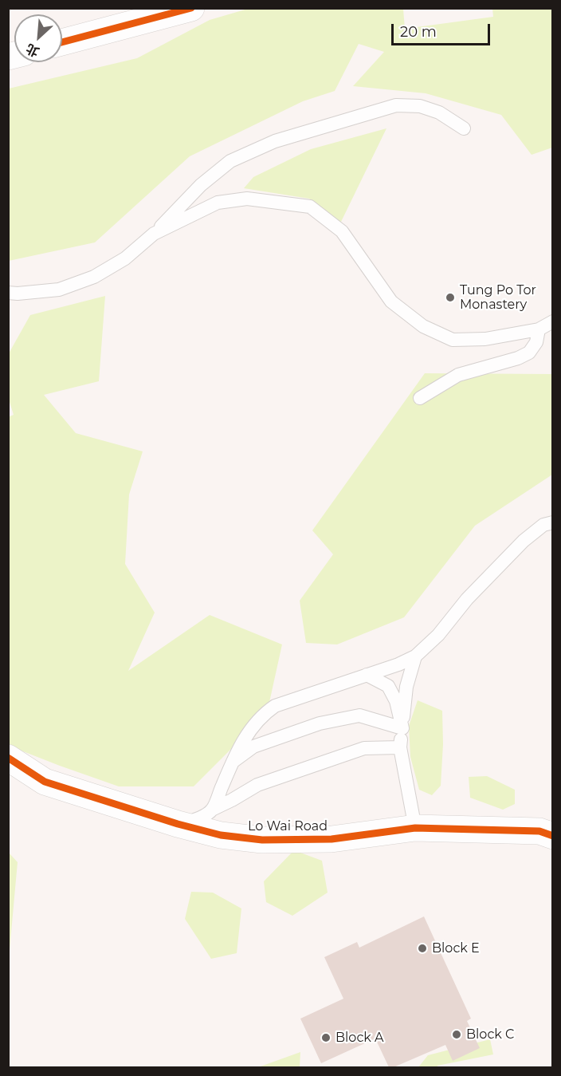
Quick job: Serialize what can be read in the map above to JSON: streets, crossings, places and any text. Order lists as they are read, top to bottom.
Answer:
{
  "streets": {
    "street": ["Lo Wai Road"]
  },
  "places": [
    "Tung Po Tor Monastery",
    "Block E",
    "Block C",
    "Block A"
  ],
  "scale_bar": "20 m",
  "north": "bottom left"
}
